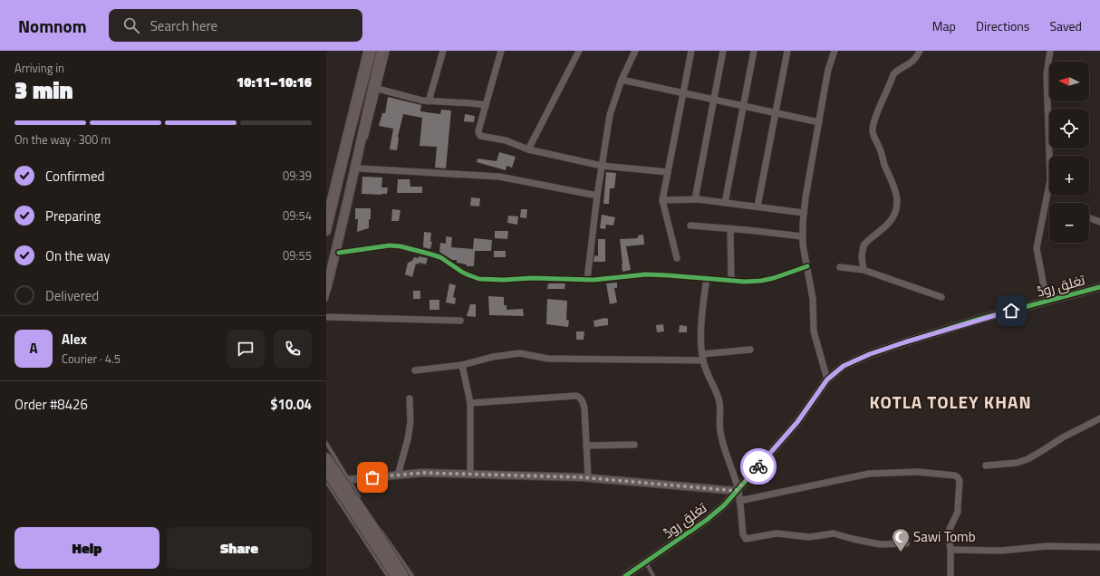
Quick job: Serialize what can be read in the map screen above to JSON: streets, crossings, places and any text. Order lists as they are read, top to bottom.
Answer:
{
  "streets": {
    "street": ["تغلق روڈ"]
  },
  "districts": ["KOTLA TOLEY KHAN"],
  "places": {
    "mosque": ["Sawi Tomb"]
  },
  "north": "left",
  "page": {
    "header": "Nomnom",
    "search": "Search here",
    "nav": ["Map", "Directions", "Saved"],
    "heading": ["3 min", "Arriving in", "10:11–10:16"],
    "panel": [
      "Alex",
      "Courier · 4.5",
      "Order #8426",
      "$10.04"
    ],
    "map_buttons": ["+", "−"],
    "bar": "On the way · 300 m",
    "list": [
      ["Confirmed", "09:39"],
      ["Preparing", "09:54"],
      ["On the way", "09:55"],
      "Delivered"
    ],
    "round": "A",
    "buttons": ["Help", "Share"]
  }
}
